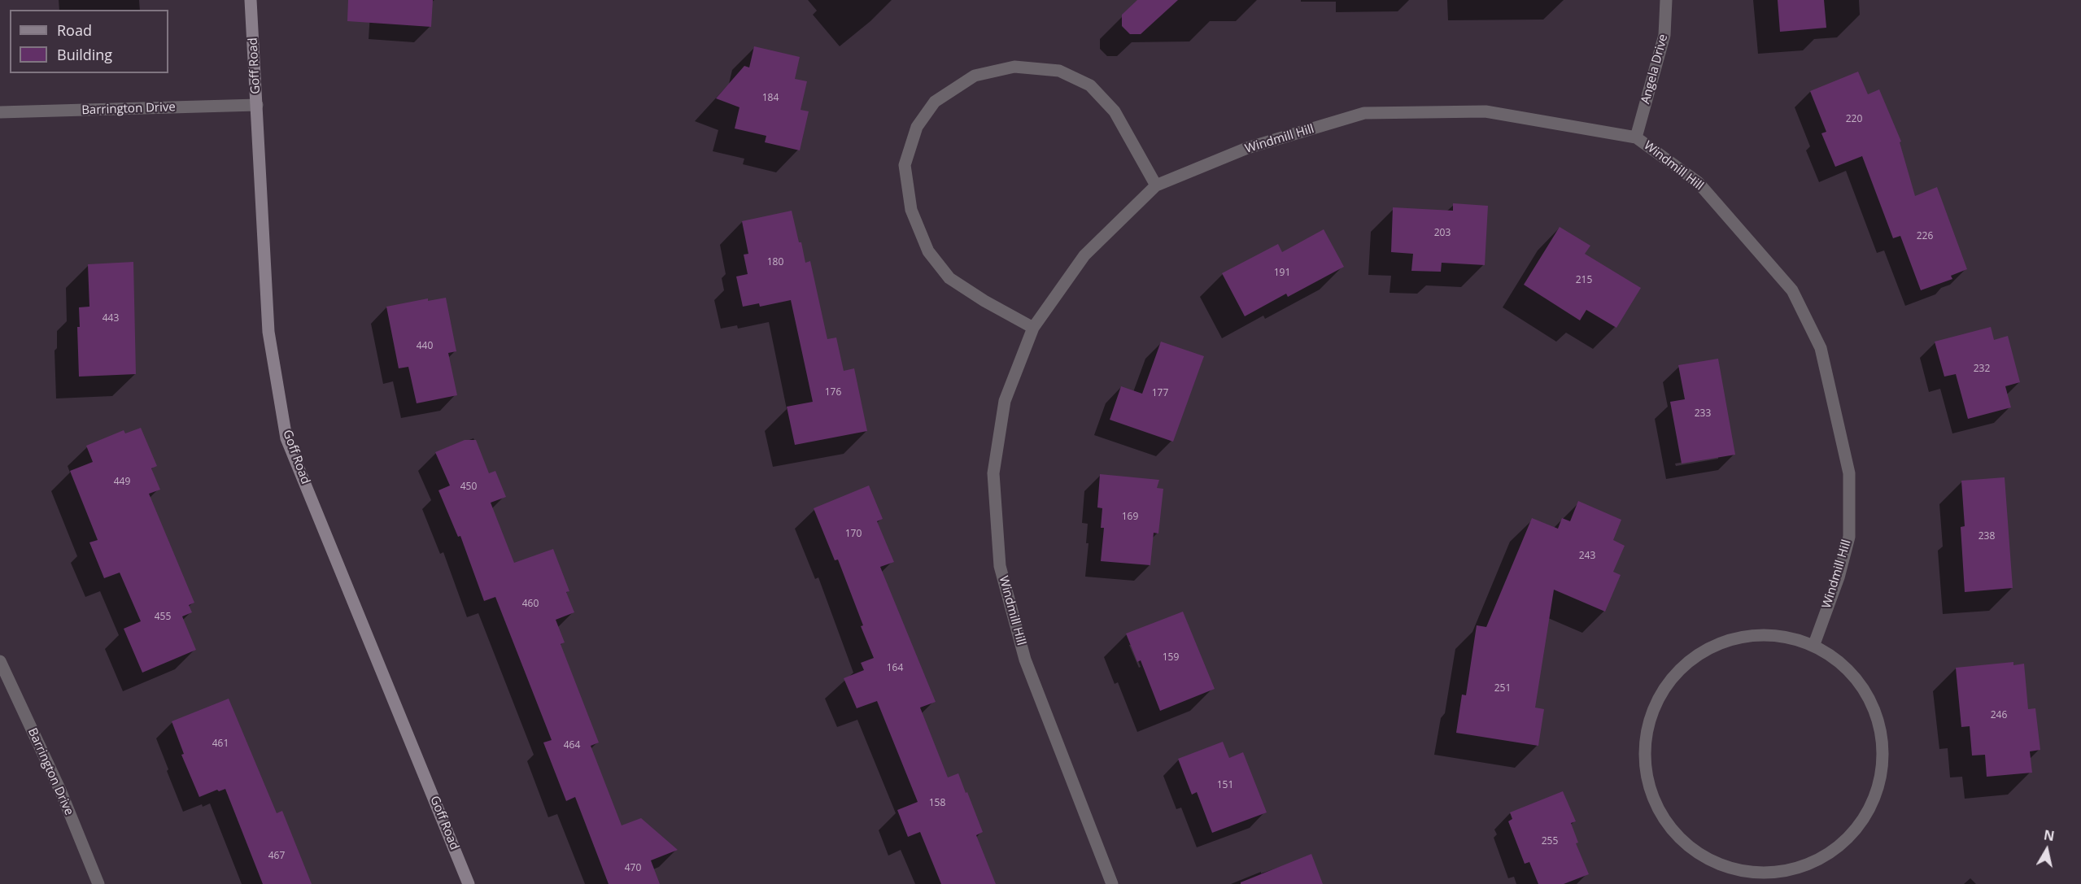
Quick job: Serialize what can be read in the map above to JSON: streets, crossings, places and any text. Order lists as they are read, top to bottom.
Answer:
{
  "streets": {
    "street": [
      "Goff Road",
      "Angela Drive",
      "Barrington Drive",
      "Windmill Hill"
    ]
  },
  "crossings": [
    ["Goff Road", "Barrington Drive"],
    ["Angela Drive", "Windmill Hill"]
  ],
  "house_numbers": [
    "184",
    "220",
    "203",
    "226",
    "180",
    "191",
    "215",
    "443",
    "440",
    "232",
    "176",
    "177",
    "233",
    "449",
    "450",
    "169",
    "170",
    "238",
    "243",
    "460",
    "455",
    "159",
    "164",
    "251",
    "246",
    "461",
    "464",
    "151",
    "158",
    "255",
    "467",
    "470"
  ],
  "legend": ["Road", "Building"],
  "north": "top"
}
